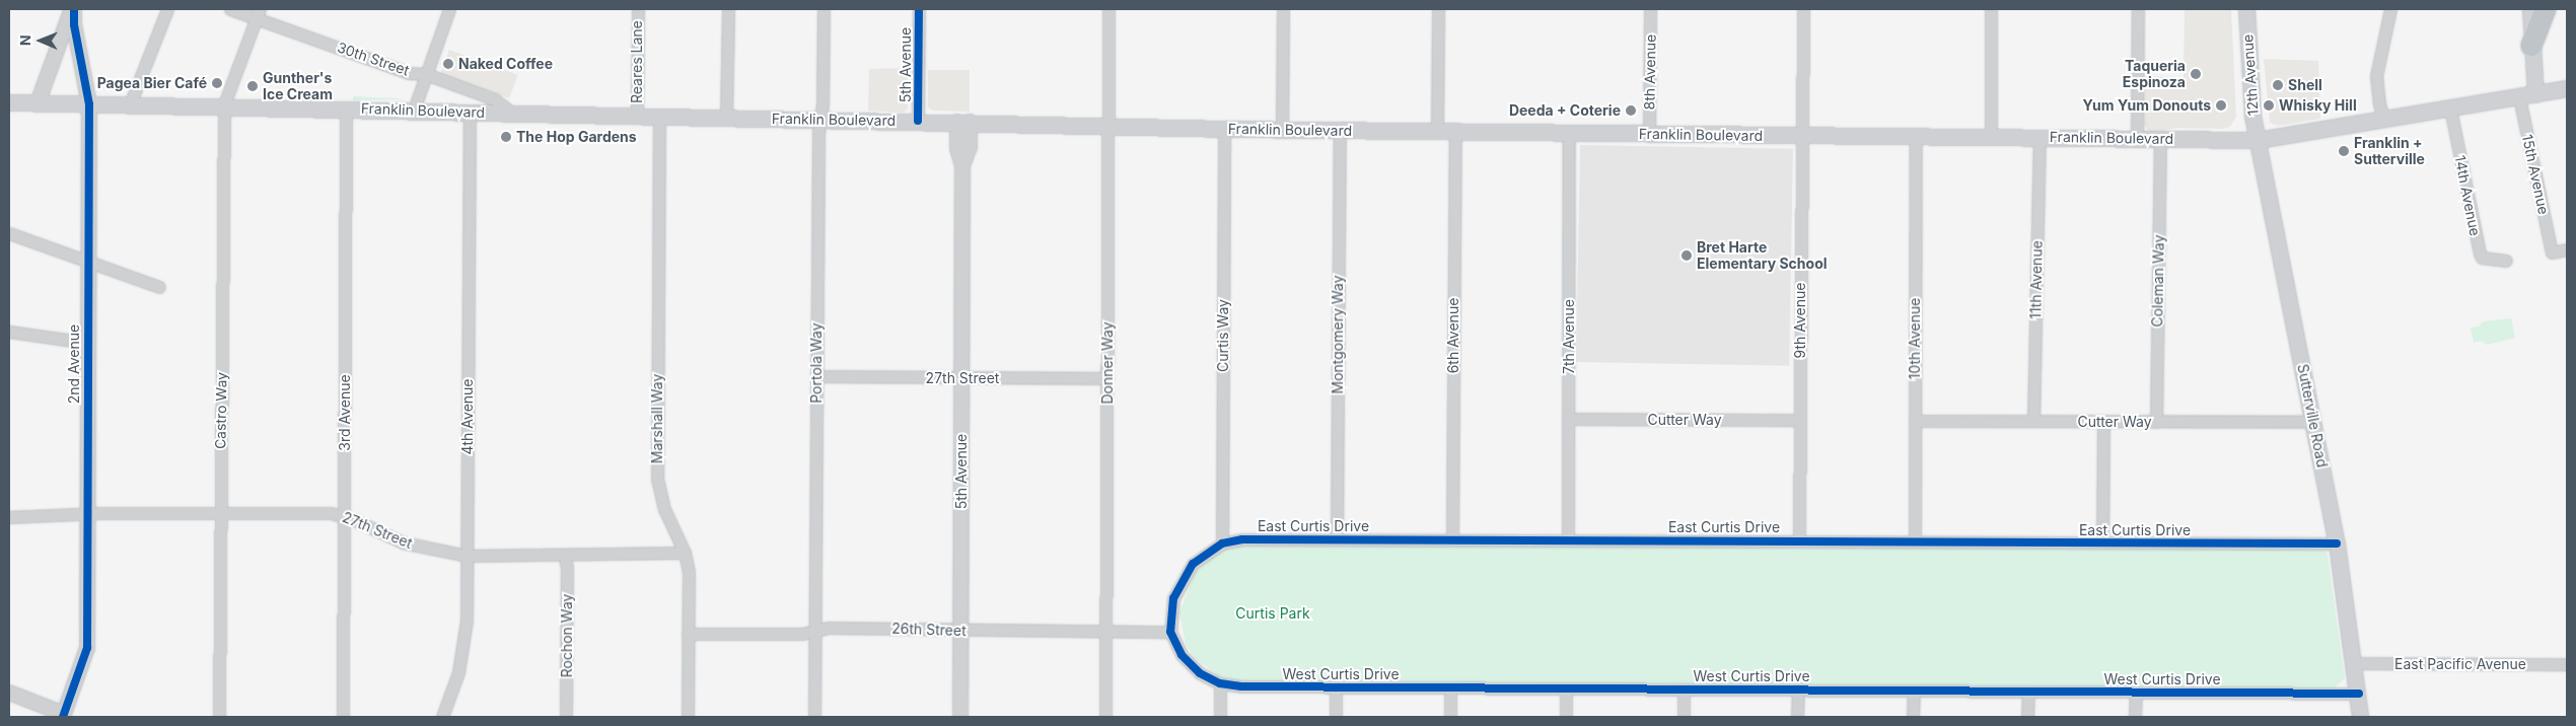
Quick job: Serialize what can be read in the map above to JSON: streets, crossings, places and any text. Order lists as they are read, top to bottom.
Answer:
{
  "streets": {
    "main road": ["12th Avenue", "Franklin Boulevard", "Sutterville Road"],
    "street": [
      "30th Street",
      "Reares Lane",
      "5th Avenue",
      "8th Avenue",
      "15th Avenue",
      "14th Avenue",
      "11th Avenue",
      "Coleman Way",
      "9th Avenue",
      "Montgomery Way",
      "Curtis Way",
      "6th Avenue",
      "7th Avenue",
      "10th Avenue",
      "Portola Way",
      "Donner Way",
      "2nd Avenue",
      "27th Street",
      "Castro Way",
      "3rd Avenue",
      "4th Avenue",
      "Marshall Way",
      "Cutter Way",
      "East Curtis Drive",
      "26th Street",
      "Rochon Way",
      "East Pacific Avenue",
      "West Curtis Drive"
    ]
  },
  "crossings": [
    ["30th Street", "Franklin Boulevard"],
    ["Reares Lane", "Franklin Boulevard"],
    ["5th Avenue", "Franklin Boulevard"],
    ["5th Avenue", "27th Street"],
    ["5th Avenue", "26th Street"],
    ["8th Avenue", "Franklin Boulevard"],
    ["12th Avenue", "Franklin Boulevard"],
    ["12th Avenue", "Sutterville Road"],
    ["Franklin Boulevard", "15th Avenue"],
    ["Franklin Boulevard", "14th Avenue"],
    ["Franklin Boulevard", "11th Avenue"],
    ["Franklin Boulevard", "Coleman Way"],
    ["Franklin Boulevard", "9th Avenue"],
    ["Franklin Boulevard", "Montgomery Way"],
    ["Franklin Boulevard", "Curtis Way"],
    ["Franklin Boulevard", "6th Avenue"],
    ["Franklin Boulevard", "7th Avenue"],
    ["Franklin Boulevard", "10th Avenue"],
    ["Franklin Boulevard", "Portola Way"],
    ["Franklin Boulevard", "Donner Way"],
    ["Franklin Boulevard", "2nd Avenue"],
    ["Franklin Boulevard", "Castro Way"],
    ["Franklin Boulevard", "3rd Avenue"],
    ["Franklin Boulevard", "Sutterville Road"],
    ["Franklin Boulevard", "4th Avenue"],
    ["Franklin Boulevard", "Marshall Way"],
    ["11th Avenue", "Cutter Way"],
    ["Coleman Way", "Cutter Way"],
    ["9th Avenue", "Cutter Way"],
    ["9th Avenue", "East Curtis Drive"],
    ["Montgomery Way", "East Curtis Drive"],
    ["Curtis Way", "East Curtis Drive"],
    ["6th Avenue", "East Curtis Drive"],
    ["7th Avenue", "Cutter Way"],
    ["7th Avenue", "East Curtis Drive"],
    ["10th Avenue", "Cutter Way"],
    ["10th Avenue", "East Curtis Drive"],
    ["Portola Way", "27th Street"],
    ["Portola Way", "26th Street"],
    ["Donner Way", "27th Street"],
    ["Donner Way", "26th Street"],
    ["2nd Avenue", "27th Street"],
    ["27th Street", "Castro Way"],
    ["27th Street", "3rd Avenue"],
    ["27th Street", "4th Avenue"],
    ["27th Street", "Marshall Way"],
    ["27th Street", "Rochon Way"],
    ["Sutterville Road", "Cutter Way"],
    ["Sutterville Road", "East Curtis Drive"],
    ["Sutterville Road", "East Pacific Avenue"],
    ["Sutterville Road", "West Curtis Drive"],
    ["Marshall Way", "26th Street"],
    ["East Curtis Drive", "26th Street"],
    ["East Curtis Drive", "West Curtis Drive"],
    ["26th Street", "West Curtis Drive"]
  ],
  "parks": ["Curtis Park"],
  "places": [
    "Naked Coffee",
    "Taqueria Espinoza",
    "Pagea Bier Café",
    "Shell",
    "Gunther's Ice Cream",
    "Yum Yum Donouts",
    "Whisky Hill",
    "Deeda + Coterie",
    "The Hop Gardens",
    "Franklin + Sutterville",
    "Bret Harte Elementary School"
  ],
  "north": "left"
}
